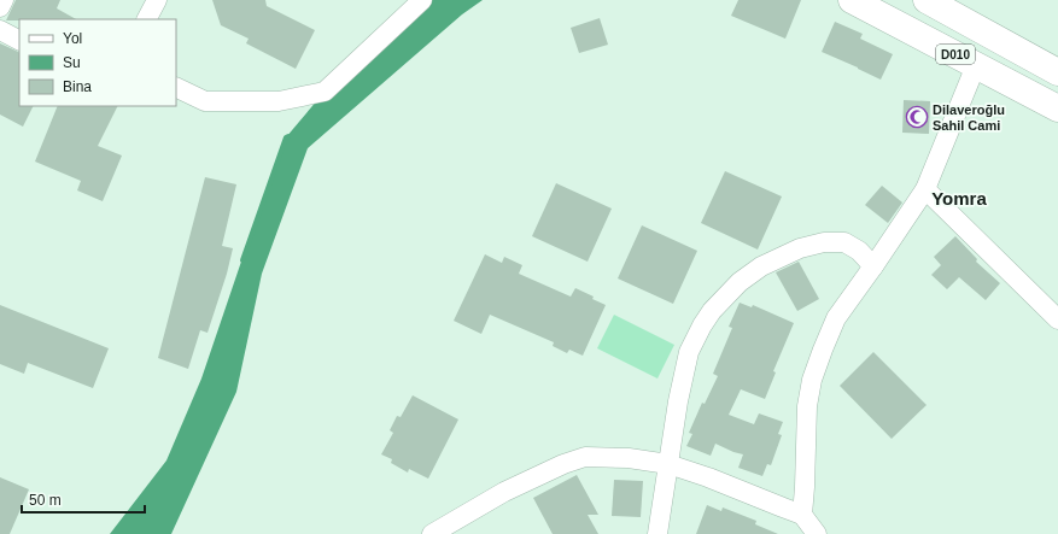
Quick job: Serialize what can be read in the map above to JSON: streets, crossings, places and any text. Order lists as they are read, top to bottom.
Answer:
{
  "streets": {
    "highway": ["D010"]
  },
  "districts": ["Yomra"],
  "places": {
    "mosque": ["Dilaveroğlu Sahil Cami"]
  },
  "legend": ["Yol", "Su", "Bina"],
  "scale_bar": "50 m"
}
